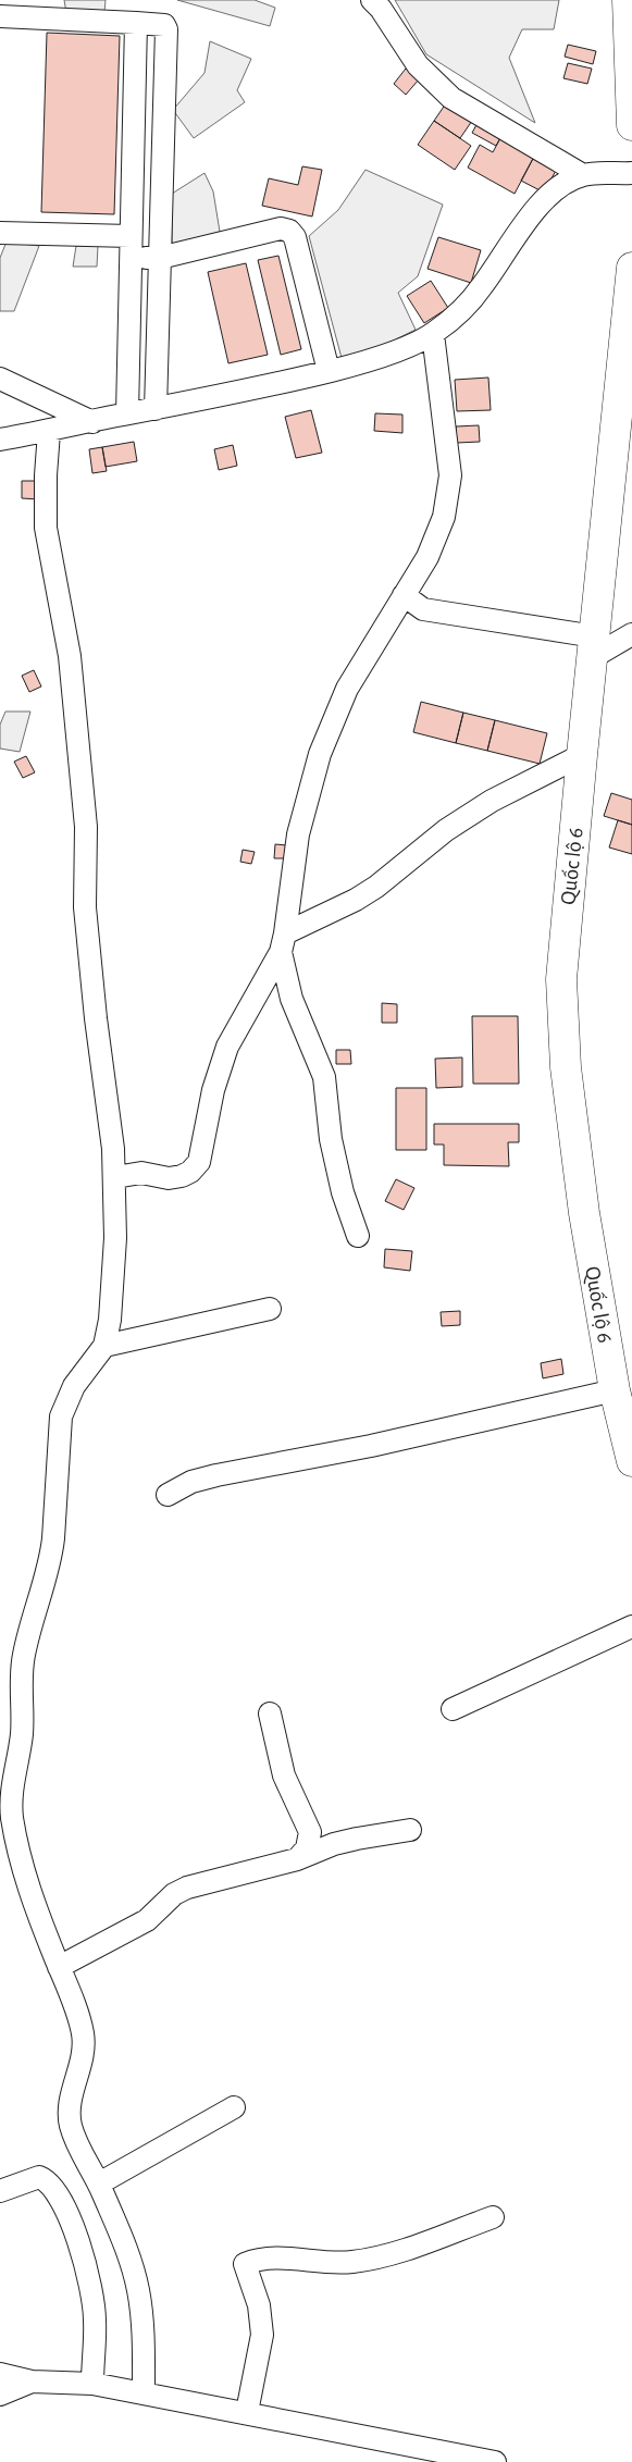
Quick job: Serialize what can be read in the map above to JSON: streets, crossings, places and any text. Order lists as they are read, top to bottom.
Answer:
{
  "streets": {
    "highway": ["Quốc lộ 6"]
  }
}
